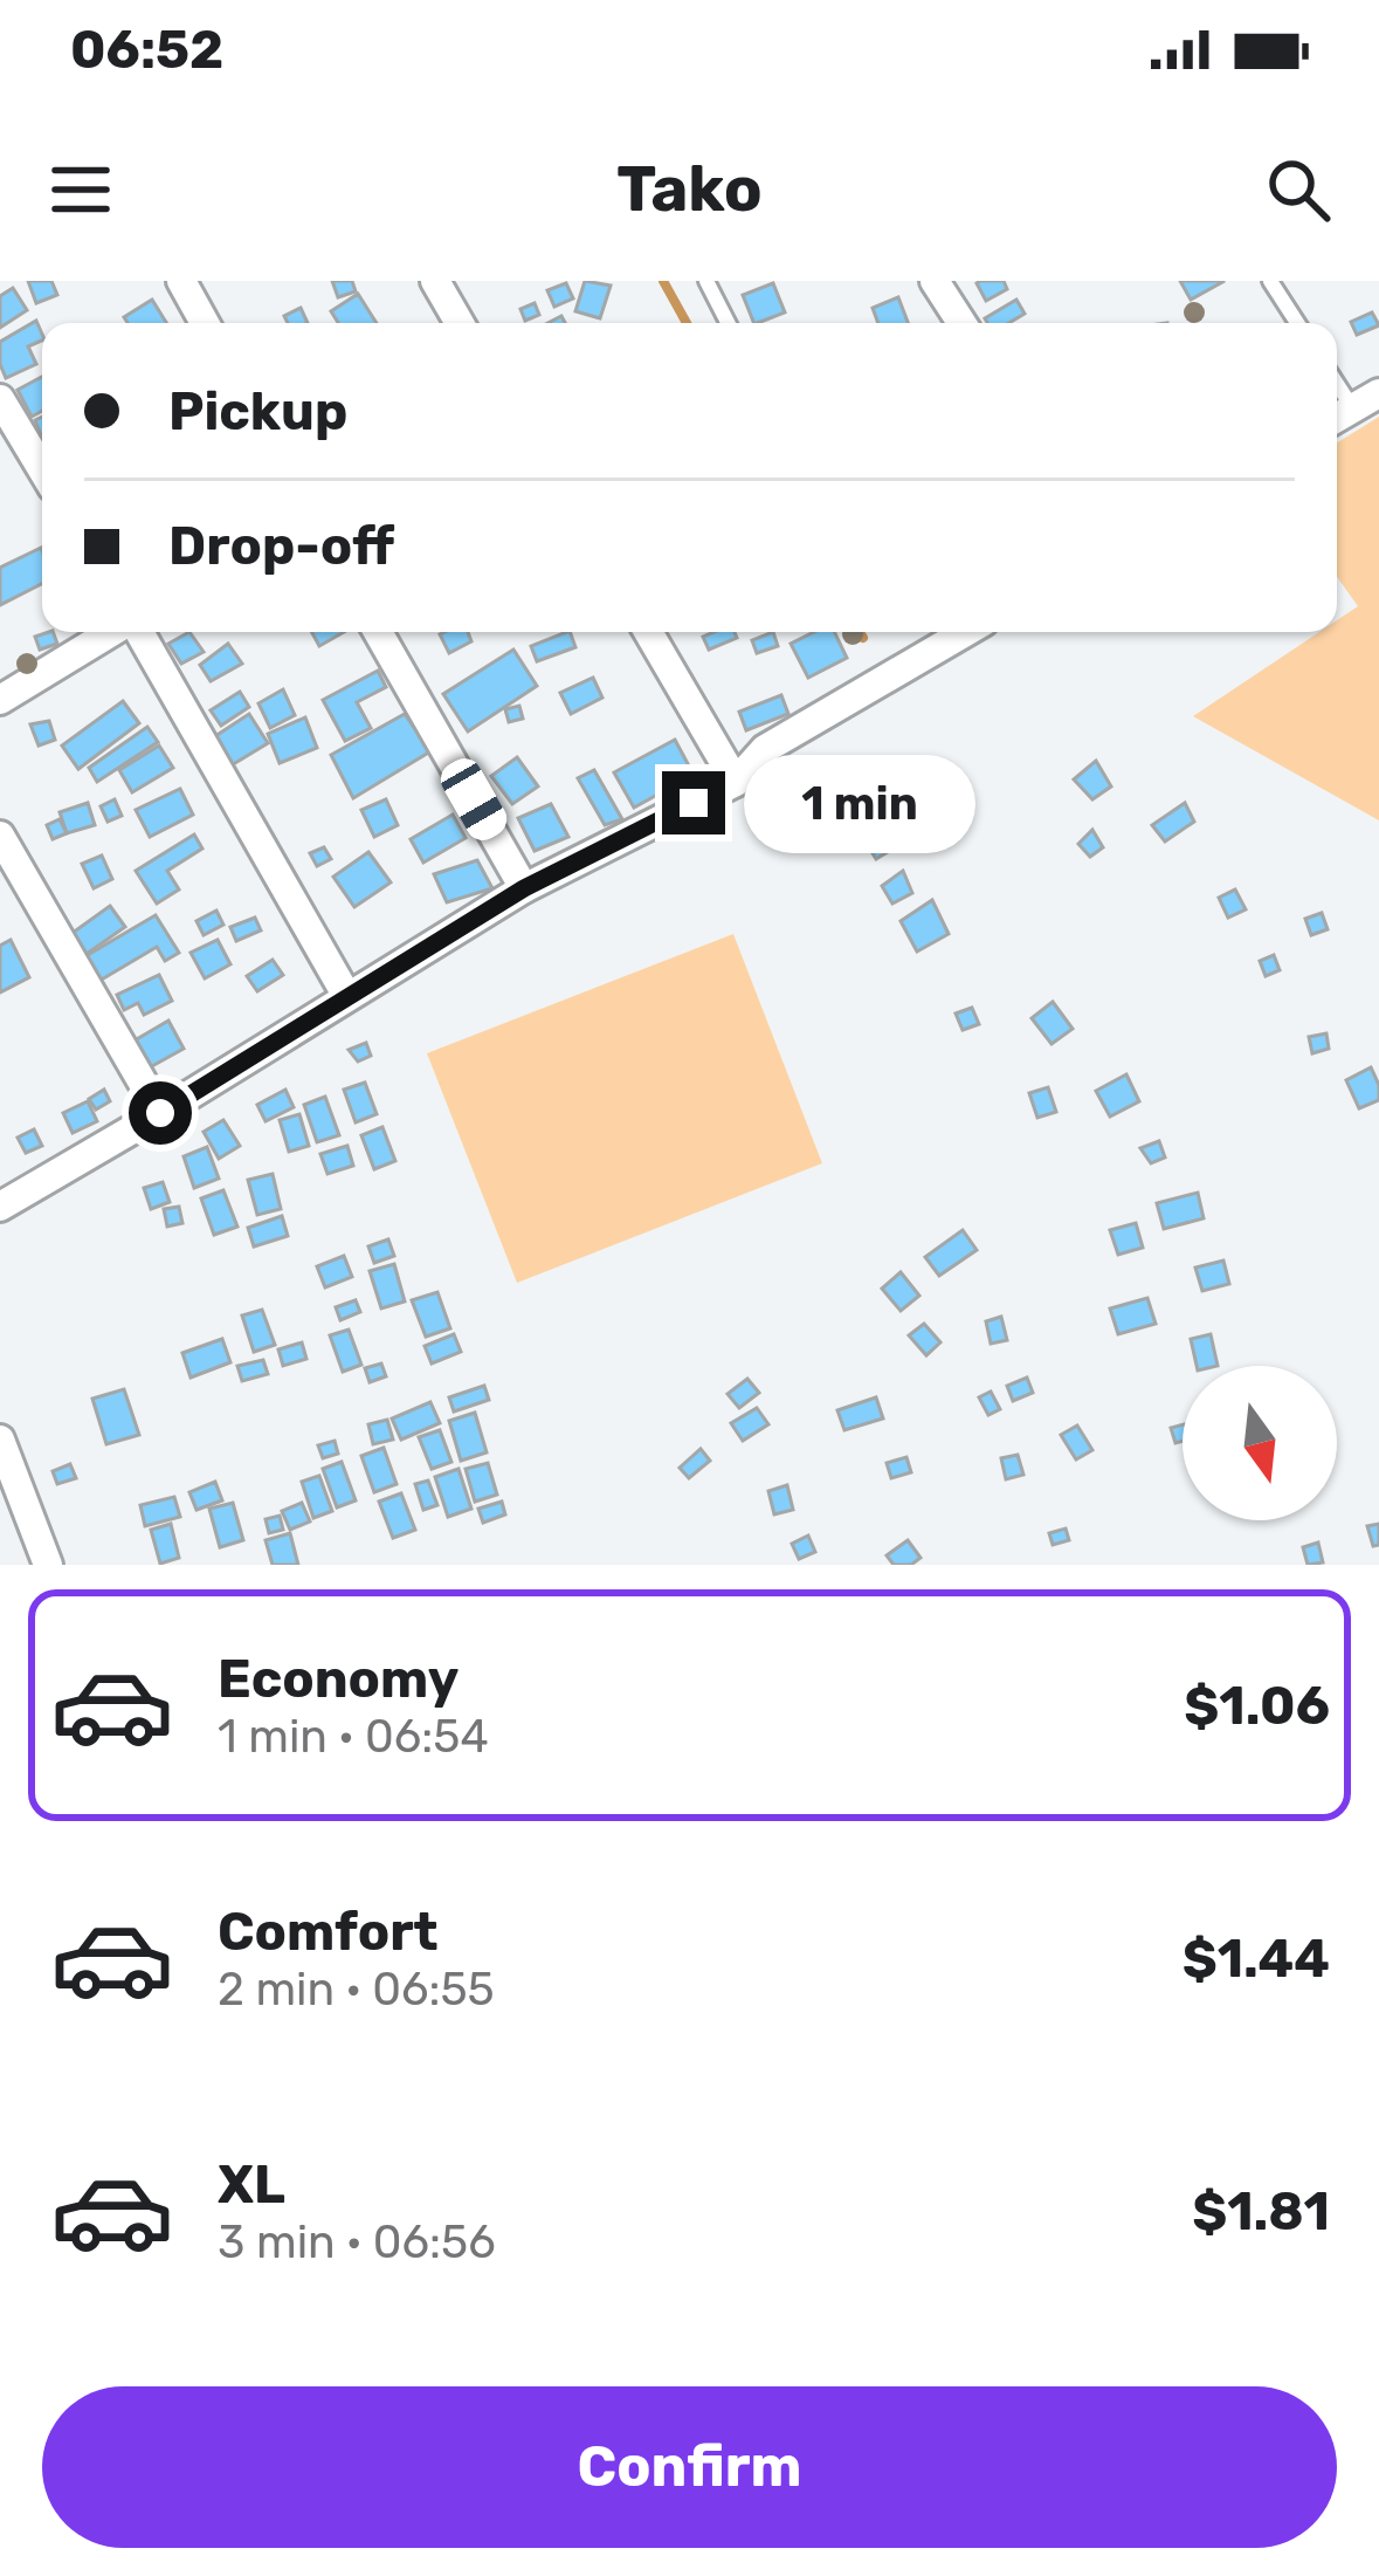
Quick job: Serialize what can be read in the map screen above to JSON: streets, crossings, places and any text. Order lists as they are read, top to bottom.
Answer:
{
  "north": "bottom",
  "page": {
    "status": "06:52",
    "header": "Tako",
    "banner": ["Pickup", "Drop-off"],
    "bubble": "1 min",
    "list": [
      {
        "name": "Economy",
        "note": "1 min · 06:54",
        "value": "$1.06"
      },
      {
        "name": "Comfort",
        "note": "2 min · 06:55",
        "value": "$1.44"
      },
      {
        "name": "XL",
        "note": "3 min · 06:56",
        "value": "$1.81"
      }
    ],
    "buttons": "Confirm"
  }
}
